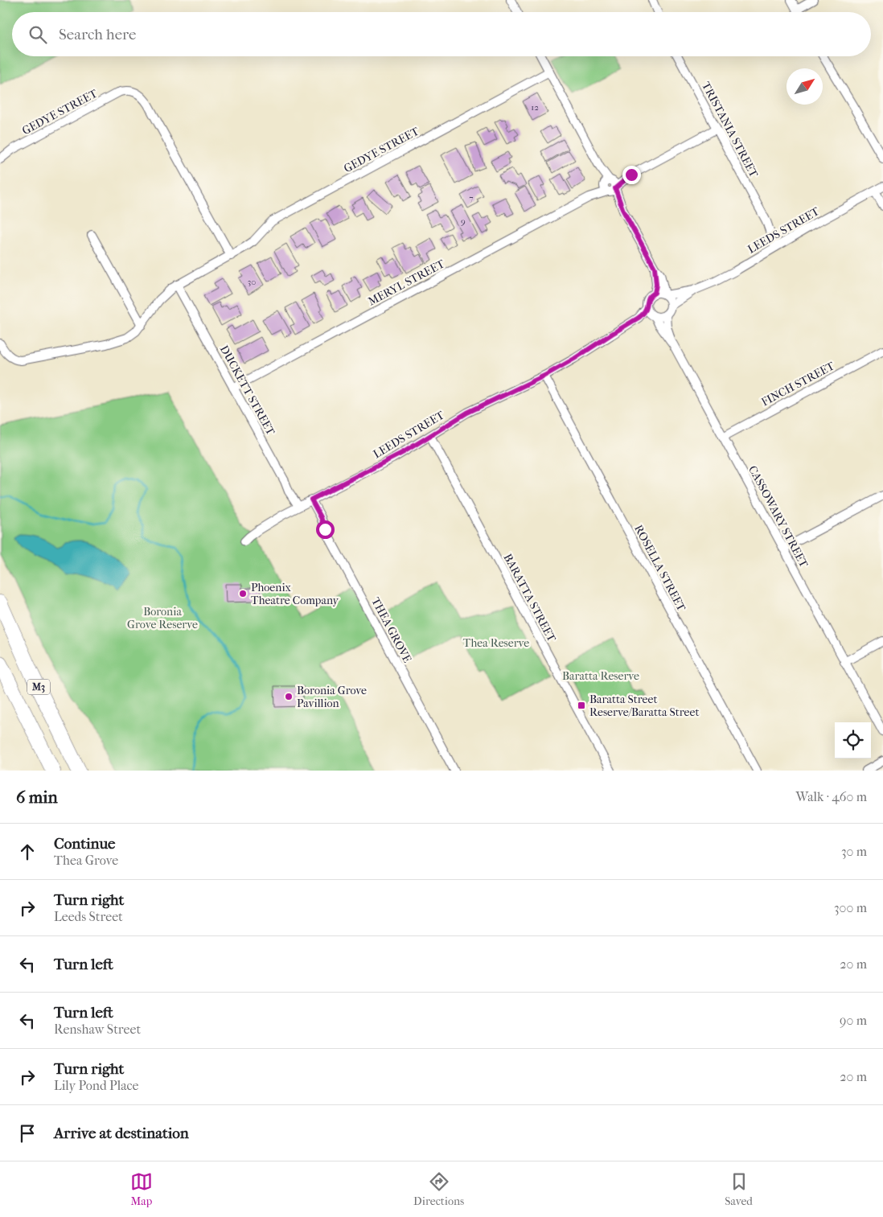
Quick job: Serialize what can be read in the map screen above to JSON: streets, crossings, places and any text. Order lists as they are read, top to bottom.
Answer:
{
  "streets": {
    "highway": ["M3"],
    "street": [
      "GEDYE STREET",
      "TRISTANIA STREET",
      "LEEDS STREET",
      "MERYL STREET",
      "FINCH STREET",
      "DUCKETT STREET",
      "CASSOWARY STREET",
      "ROSELLA STREET",
      "BARATTA STREET",
      "THEA GROVE"
    ]
  },
  "crossings": [
    ["GEDYE STREET", "DUCKETT STREET"],
    ["TRISTANIA STREET", "LEEDS STREET"],
    ["LEEDS STREET", "DUCKETT STREET"],
    ["LEEDS STREET", "CASSOWARY STREET"],
    ["LEEDS STREET", "ROSELLA STREET"],
    ["LEEDS STREET", "BARATTA STREET"],
    ["LEEDS STREET", "THEA GROVE"],
    ["MERYL STREET", "DUCKETT STREET"],
    ["FINCH STREET", "CASSOWARY STREET"]
  ],
  "parks": ["Boronia Grove Reserve", "Thea Reserve", "Baratta Reserve"],
  "places": {
    "other": ["Phoenix Theatre Company", "Boronia Grove Pavillion"],
    "transit": ["Baratta Street Reserve/Baratta Street"]
  },
  "house_numbers": [
    "12",
    "7",
    "9",
    "30"
  ],
  "north": "top right",
  "page": {
    "search": "Search here",
    "heading": ["6 min", "Walk · 460 m"],
    "list": [
      ["Continue", "Thea Grove", "30 m"],
      ["Turn right", "Leeds Street", "300 m"],
      ["Turn left", "20 m"],
      ["Turn left", "Renshaw Street", "90 m"],
      ["Turn right", "Lily Pond Place", "20 m"],
      "Arrive at destination"
    ],
    "nav": ["Map", "Directions", "Saved"]
  }
}
